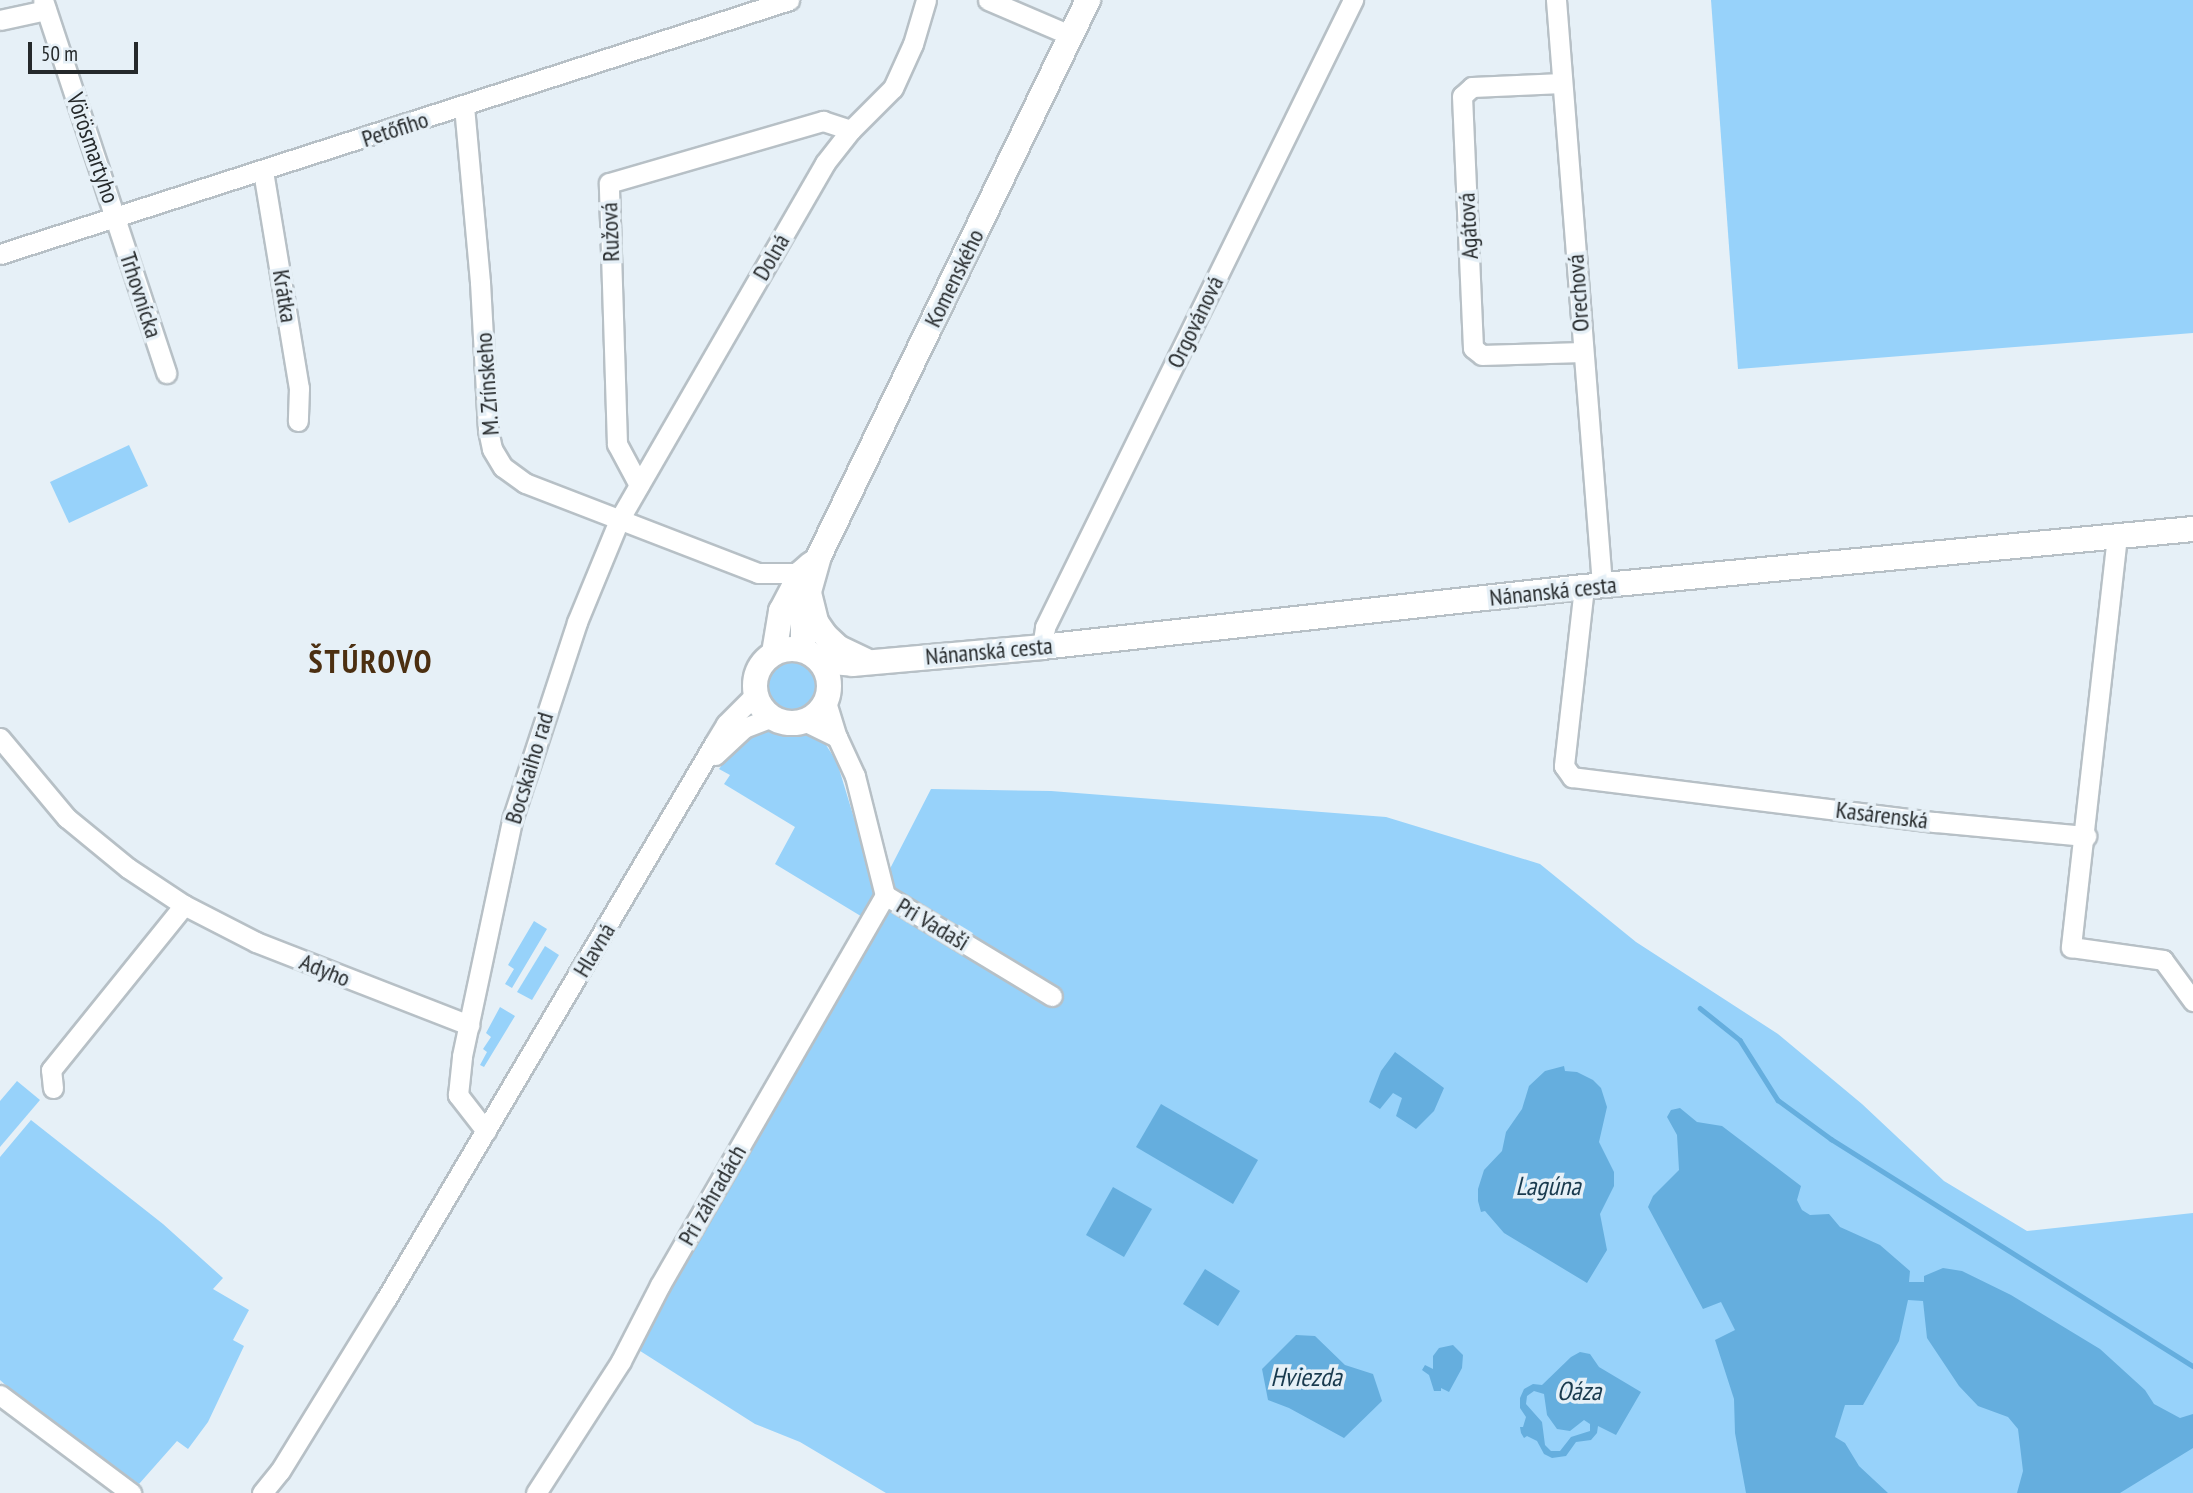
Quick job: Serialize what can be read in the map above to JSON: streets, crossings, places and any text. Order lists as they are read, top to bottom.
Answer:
{
  "streets": {
    "main road": ["Komenského", "Nánanská cesta"],
    "street": [
      "Petőfiho",
      "Vörösmartyho",
      "Agátová",
      "Ružová",
      "Dolná",
      "Orechová",
      "Trhovnícka",
      "Krátka",
      "Orgovánová",
      "M. Zrínskeho",
      "Bocskaiho rad",
      "Kasárenská",
      "Pri Vadaši",
      "Hlavná",
      "Adyho",
      "Pri záhradách"
    ]
  },
  "crossings": [
    ["Petőfiho", "Vörösmartyho"],
    ["Petőfiho", "Trhovnícka"],
    ["Petőfiho", "Krátka"],
    ["Petőfiho", "M. Zrínskeho"],
    ["Vörösmartyho", "Trhovnícka"],
    ["Agátová", "Orechová"],
    ["Ružová", "Dolná"],
    ["Dolná", "M. Zrínskeho"],
    ["Dolná", "Bocskaiho rad"],
    ["Orechová", "Nánanská cesta"],
    ["Orechová", "Kasárenská"],
    ["Orgovánová", "Nánanská cesta"],
    ["M. Zrínskeho", "Bocskaiho rad"],
    ["Nánanská cesta", "Kasárenská"],
    ["Nánanská cesta", "Pri Vadaši"],
    ["Nánanská cesta", "Hlavná"],
    ["Bocskaiho rad", "Adyho"],
    ["Pri Vadaši", "Hlavná"],
    ["Pri Vadaši", "Pri záhradách"]
  ],
  "districts": ["ŠTÚROVO"],
  "water": ["Lagúna", "Hviezda", "Oáza"],
  "scale_bar": "50 m"
}
